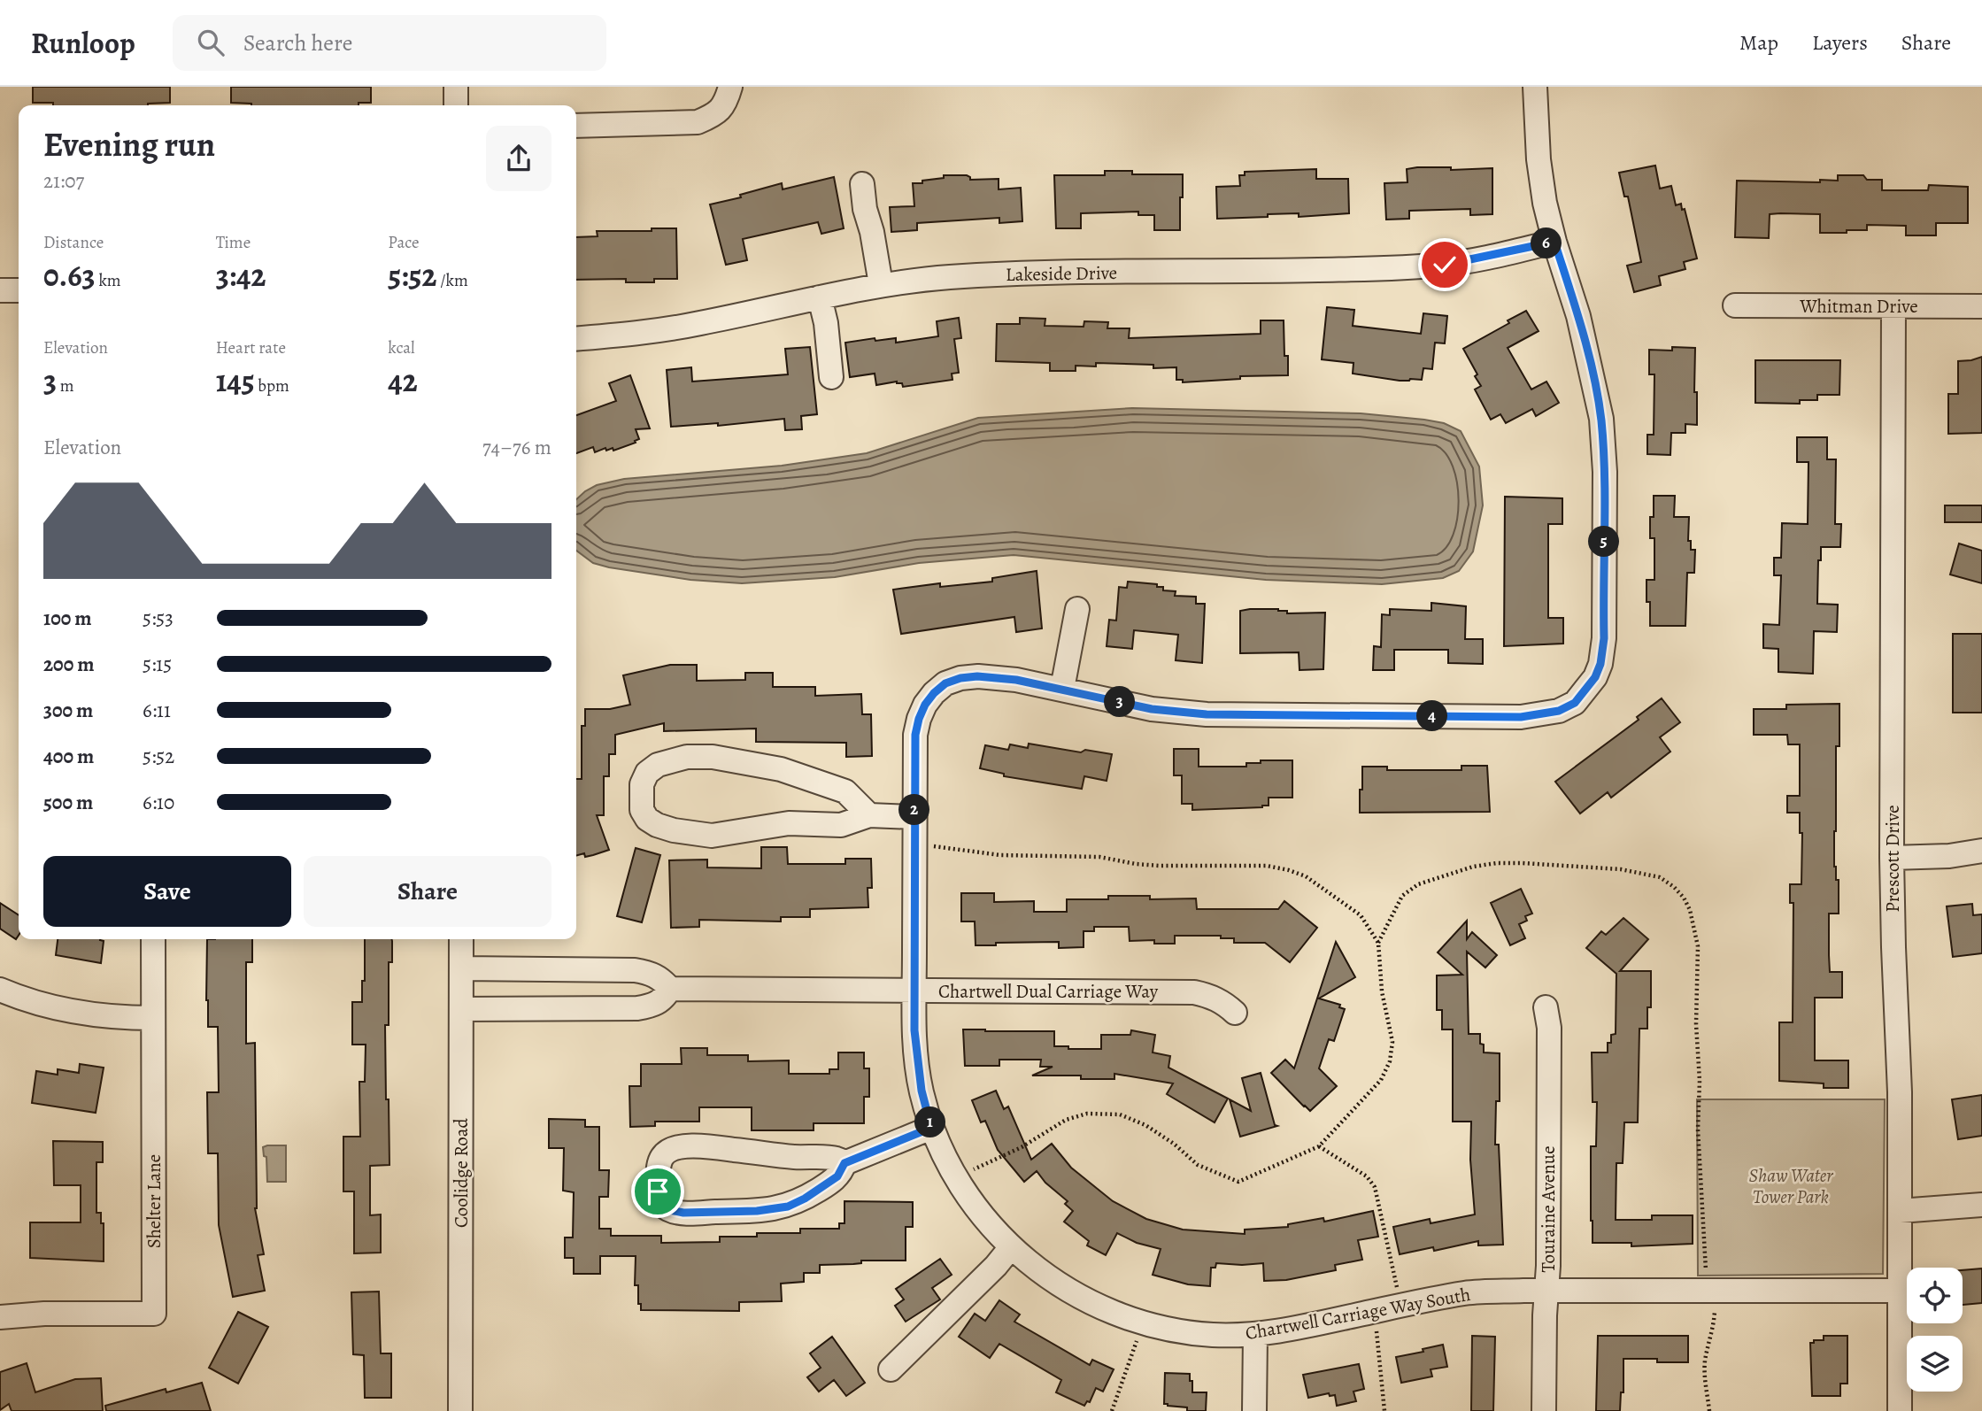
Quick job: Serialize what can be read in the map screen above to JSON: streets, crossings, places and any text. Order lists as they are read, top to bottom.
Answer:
{
  "streets": {
    "street": [
      "Lakeside Drive",
      "Whitman Drive",
      "Prescott Drive",
      "Chartwell Dual Carriage Way",
      "Coolidge Road",
      "Shelter Lane",
      "Touraine Avenue",
      "Chartwell Carriage Way South"
    ]
  },
  "crossings": [
    ["Lakeside Drive", "Chartwell Carriage Way South"],
    ["Whitman Drive", "Prescott Drive"],
    ["Prescott Drive", "Chartwell Carriage Way South"],
    ["Chartwell Dual Carriage Way", "Chartwell Carriage Way South"],
    ["Touraine Avenue", "Chartwell Carriage Way South"]
  ],
  "parks": ["Shaw Water Tower Park"],
  "page": {
    "header": "Runloop",
    "search": "Search here",
    "nav": ["Map", "Layers", "Share"],
    "heading": ["Evening run", "21:07"],
    "stats": [
      ["Distance", "0.63 km"],
      ["Time", "3:42"],
      ["Pace", "5:52 /km"],
      ["Elevation", "3 m"],
      ["Heart rate", "145 bpm"],
      ["kcal", "42"]
    ],
    "pins": [
      "6",
      "5",
      "3",
      "4",
      "2",
      "1"
    ],
    "chart": ["Elevation", "74–76 m"],
    "list": [
      {
        "name": "100 m",
        "note": "5:53"
      },
      {
        "name": "200 m",
        "note": "5:15"
      },
      {
        "name": "300 m",
        "note": "6:11"
      },
      {
        "name": "400 m",
        "note": "5:52"
      },
      {
        "name": "500 m",
        "note": "6:10"
      }
    ],
    "buttons": ["Save", "Share"]
  }
}
